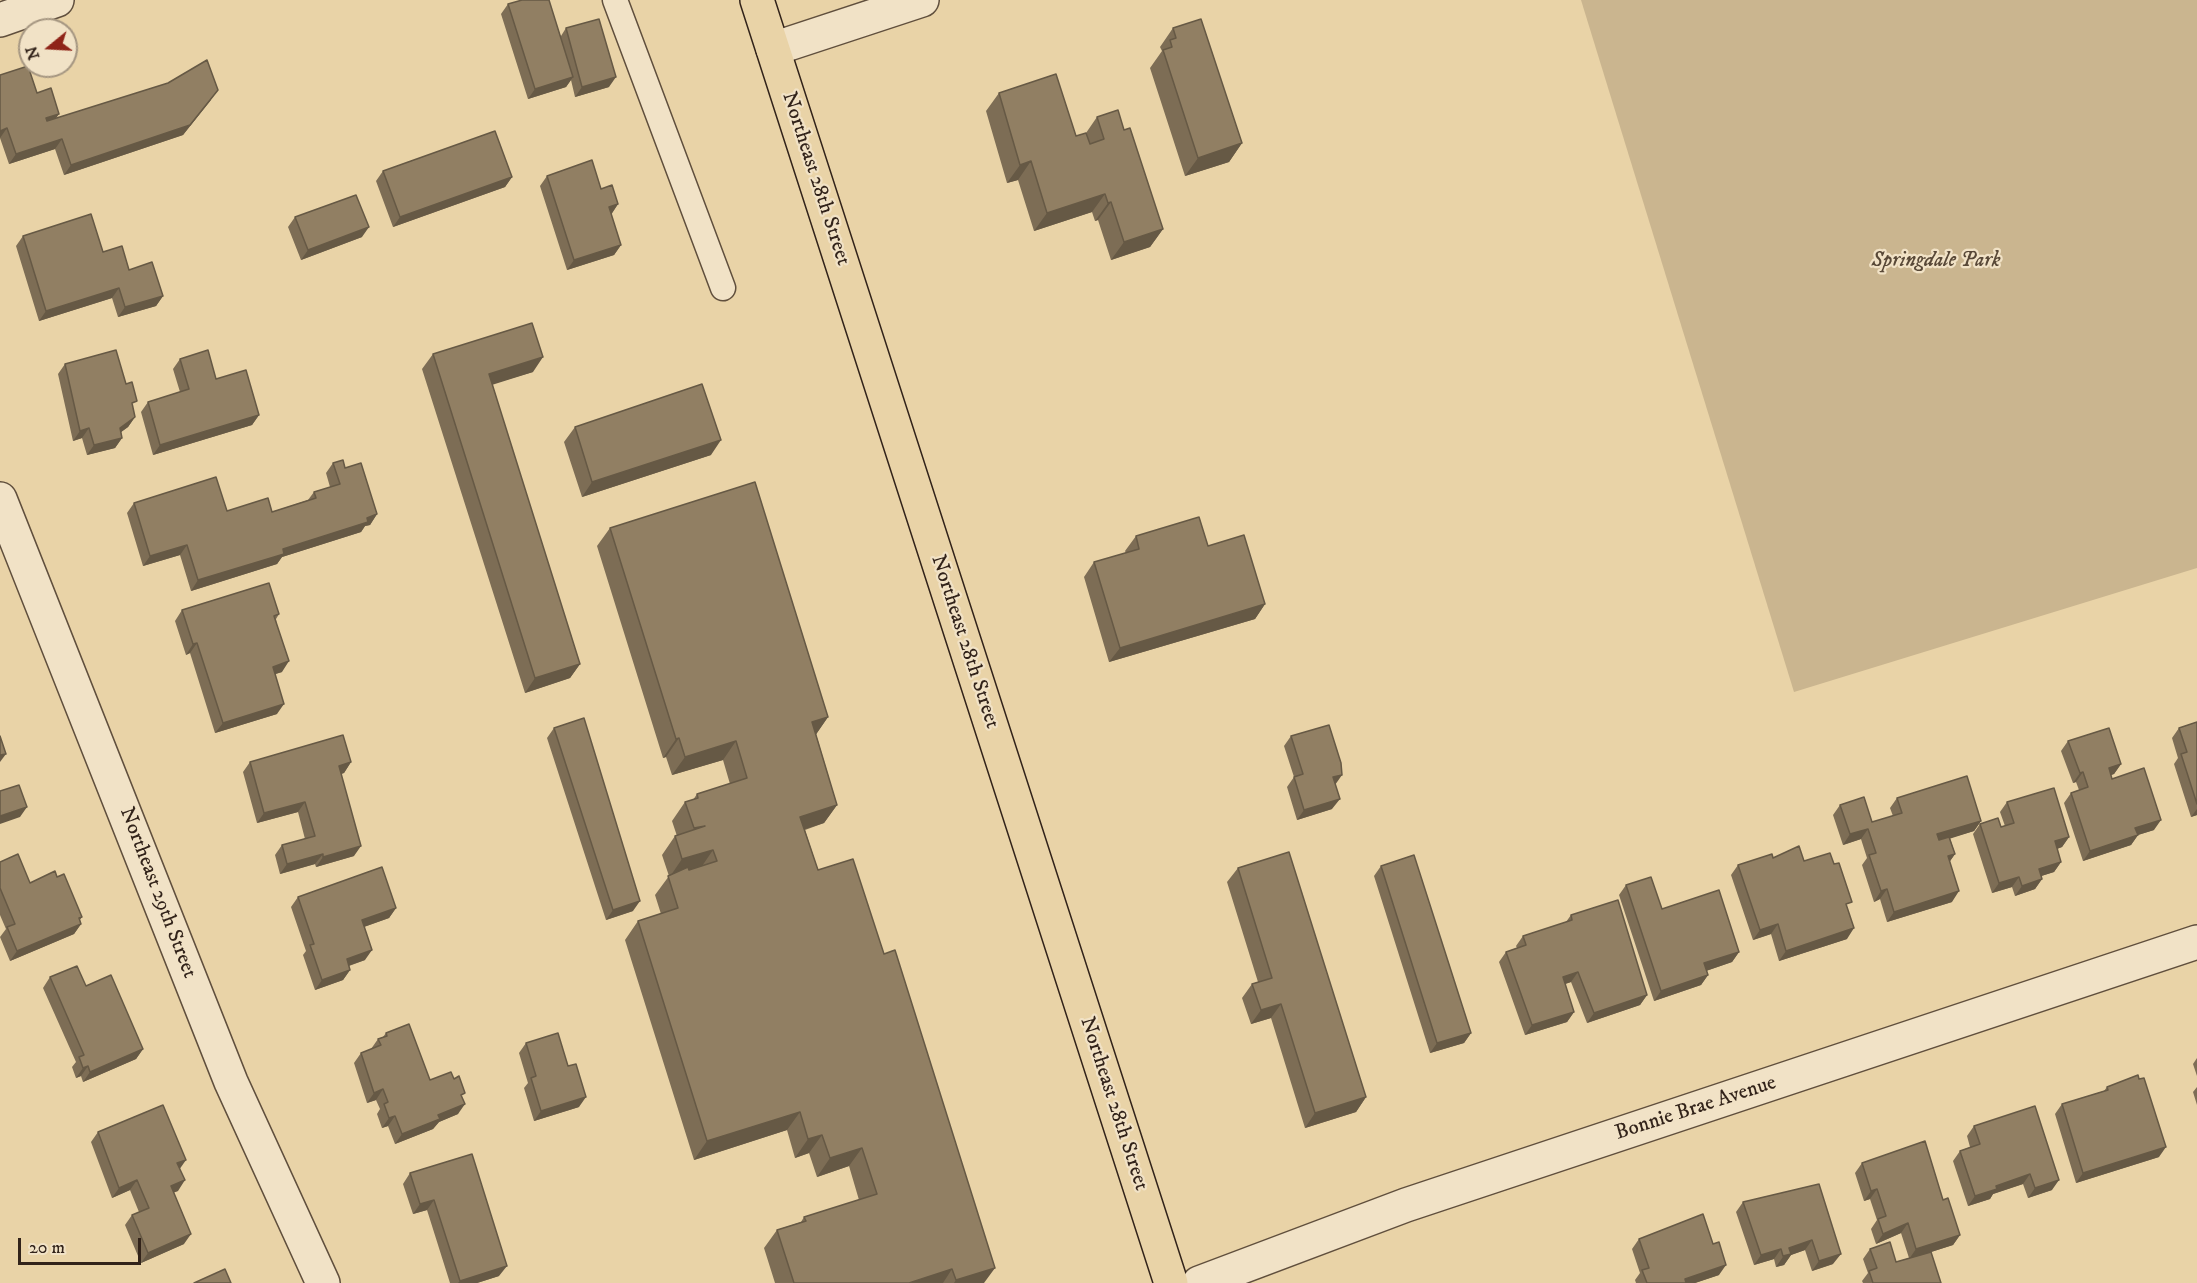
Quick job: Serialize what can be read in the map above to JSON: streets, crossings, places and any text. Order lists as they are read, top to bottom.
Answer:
{
  "streets": {
    "main road": ["Northeast 28th Street"],
    "street": ["Northeast 29th Street", "Bonnie Brae Avenue"]
  },
  "parks": ["Springdale Park"],
  "scale_bar": "20 m",
  "north": "left"
}
